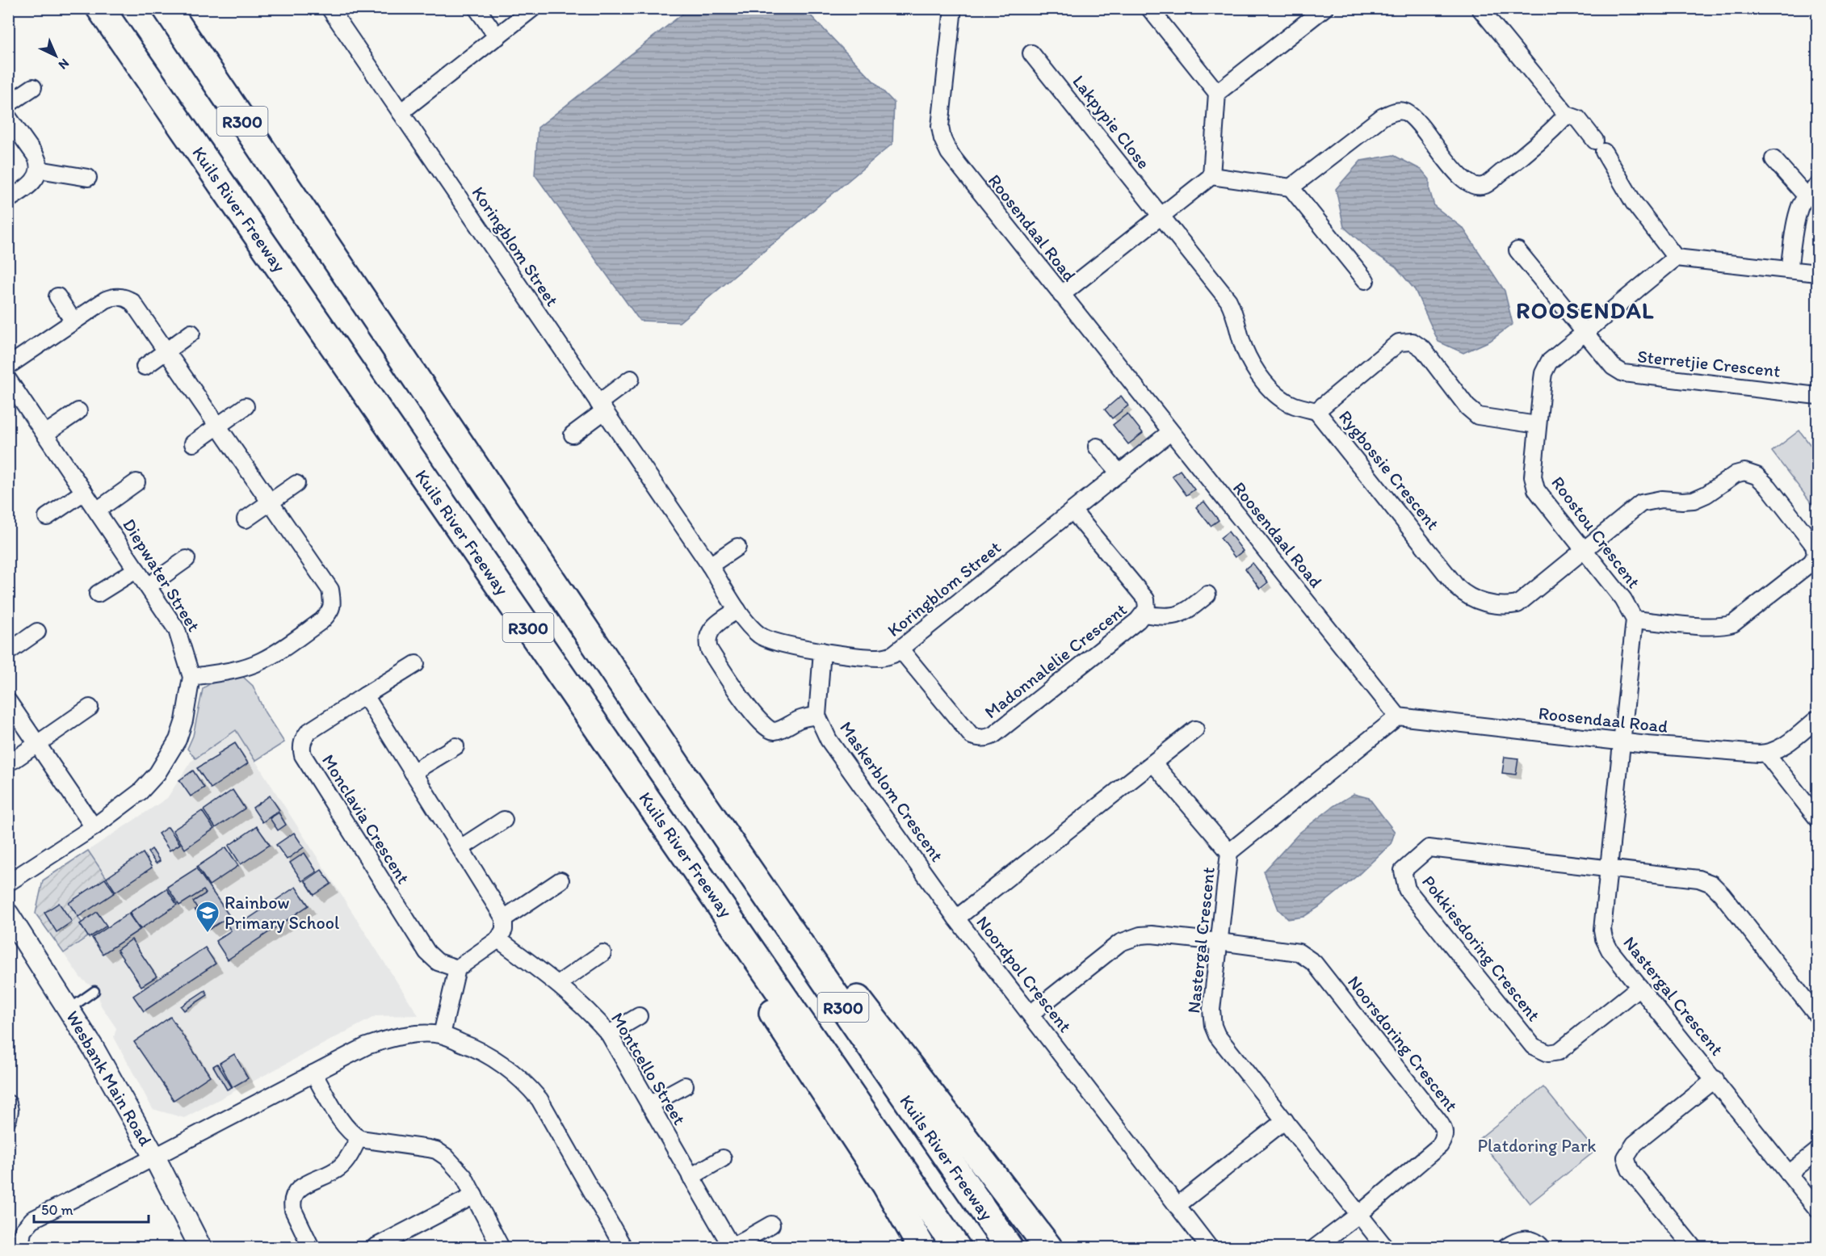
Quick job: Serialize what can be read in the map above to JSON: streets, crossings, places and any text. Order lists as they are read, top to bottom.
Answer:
{
  "streets": {
    "highway": ["R300", "Kuils River Freeway"],
    "street": [
      "Lakpypie Close",
      "Roosendaal Road",
      "Koringblom Street",
      "Sterretjie Crescent",
      "Rygbossie Crescent",
      "Roostou Crescent",
      "Diepwater Street",
      "Madonnalelie Crescent",
      "Maskerblom Crescent",
      "Monclavia Crescent",
      "Nastergal Crescent",
      "Pokkiesdoring Crescent",
      "Noordpol Crescent",
      "Noorsdoring Crescent",
      "Montcello Street",
      "Wesbank Main Road"
    ]
  },
  "crossings": [
    ["Lakpypie Close", "Rygbossie Crescent"],
    ["Roosendaal Road", "Koringblom Street"],
    ["Roosendaal Road", "Nastergal Crescent"],
    ["Koringblom Street", "Madonnalelie Crescent"],
    ["Koringblom Street", "Maskerblom Crescent"],
    ["Sterretjie Crescent", "Roostou Crescent"],
    ["Rygbossie Crescent", "Roostou Crescent"],
    ["Maskerblom Crescent", "Noordpol Crescent"],
    ["Nastergal Crescent", "Pokkiesdoring Crescent"],
    ["Nastergal Crescent", "Noorsdoring Crescent"],
    ["Noordpol Crescent", "Noorsdoring Crescent"]
  ],
  "districts": ["ROOSENDAL"],
  "parks": ["Platdoring Park"],
  "places": {
    "school or university": ["Rainbow Primary School"]
  },
  "scale_bar": "50 m",
  "north": "bottom right"
}
